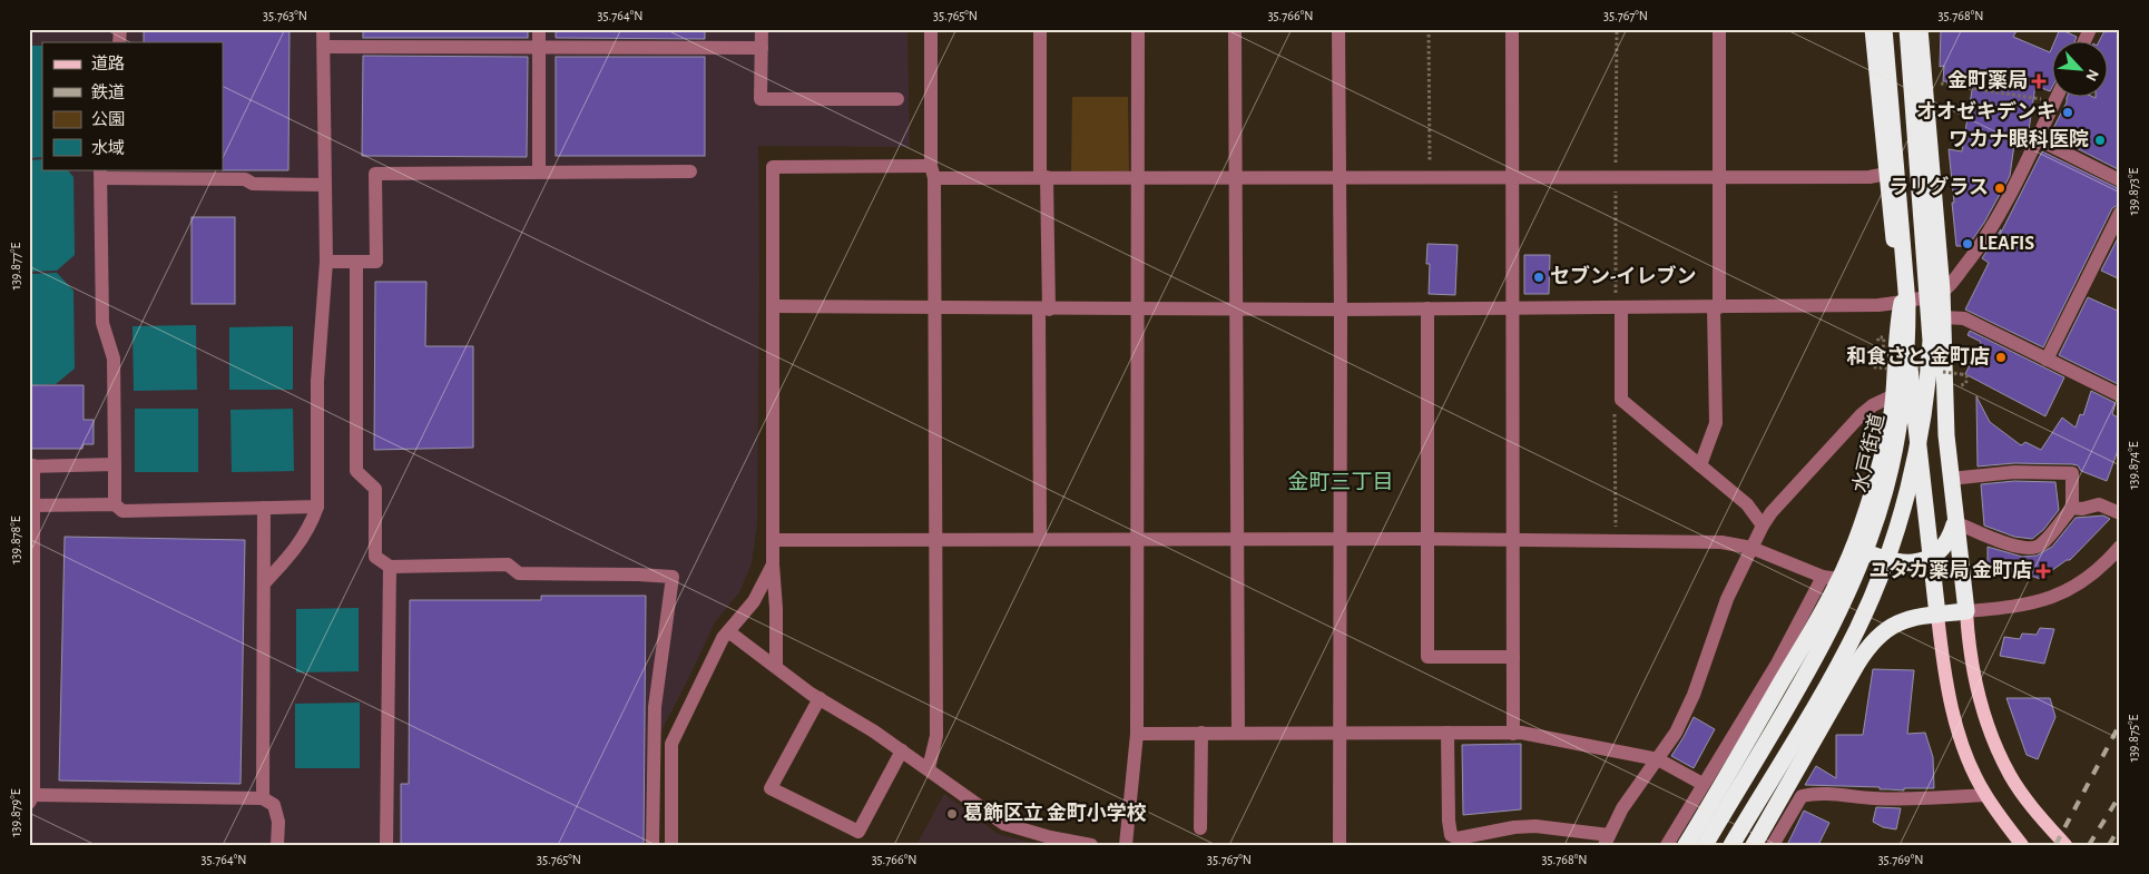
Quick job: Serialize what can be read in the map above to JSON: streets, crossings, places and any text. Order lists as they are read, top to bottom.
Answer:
{
  "streets": {
    "highway": ["水戸街道"]
  },
  "districts": ["金町三丁目"],
  "places": {
    "health": ["金町薬局", "ユタカ薬局 金町店"],
    "other": [
      "オオゼキデンキ",
      "ワカナ眼科医院",
      "ラリグラス",
      "LEAFIS",
      "セブン-イレブン",
      "和食さと 金町店",
      "葛飾区立 金町小学校"
    ]
  },
  "legend": [
    "道路",
    "鉄道",
    "公園",
    "水域"
  ],
  "north": "bottom right",
  "coordinates": [
    "35.763°N",
    "35.764°N",
    "35.765°N",
    "35.766°N",
    "35.767°N",
    "35.768°N",
    "139.873°E",
    "139.877°E",
    "139.874°E",
    "139.878°E",
    "139.875°E",
    "139.879°E",
    "35.769°N"
  ]
}
